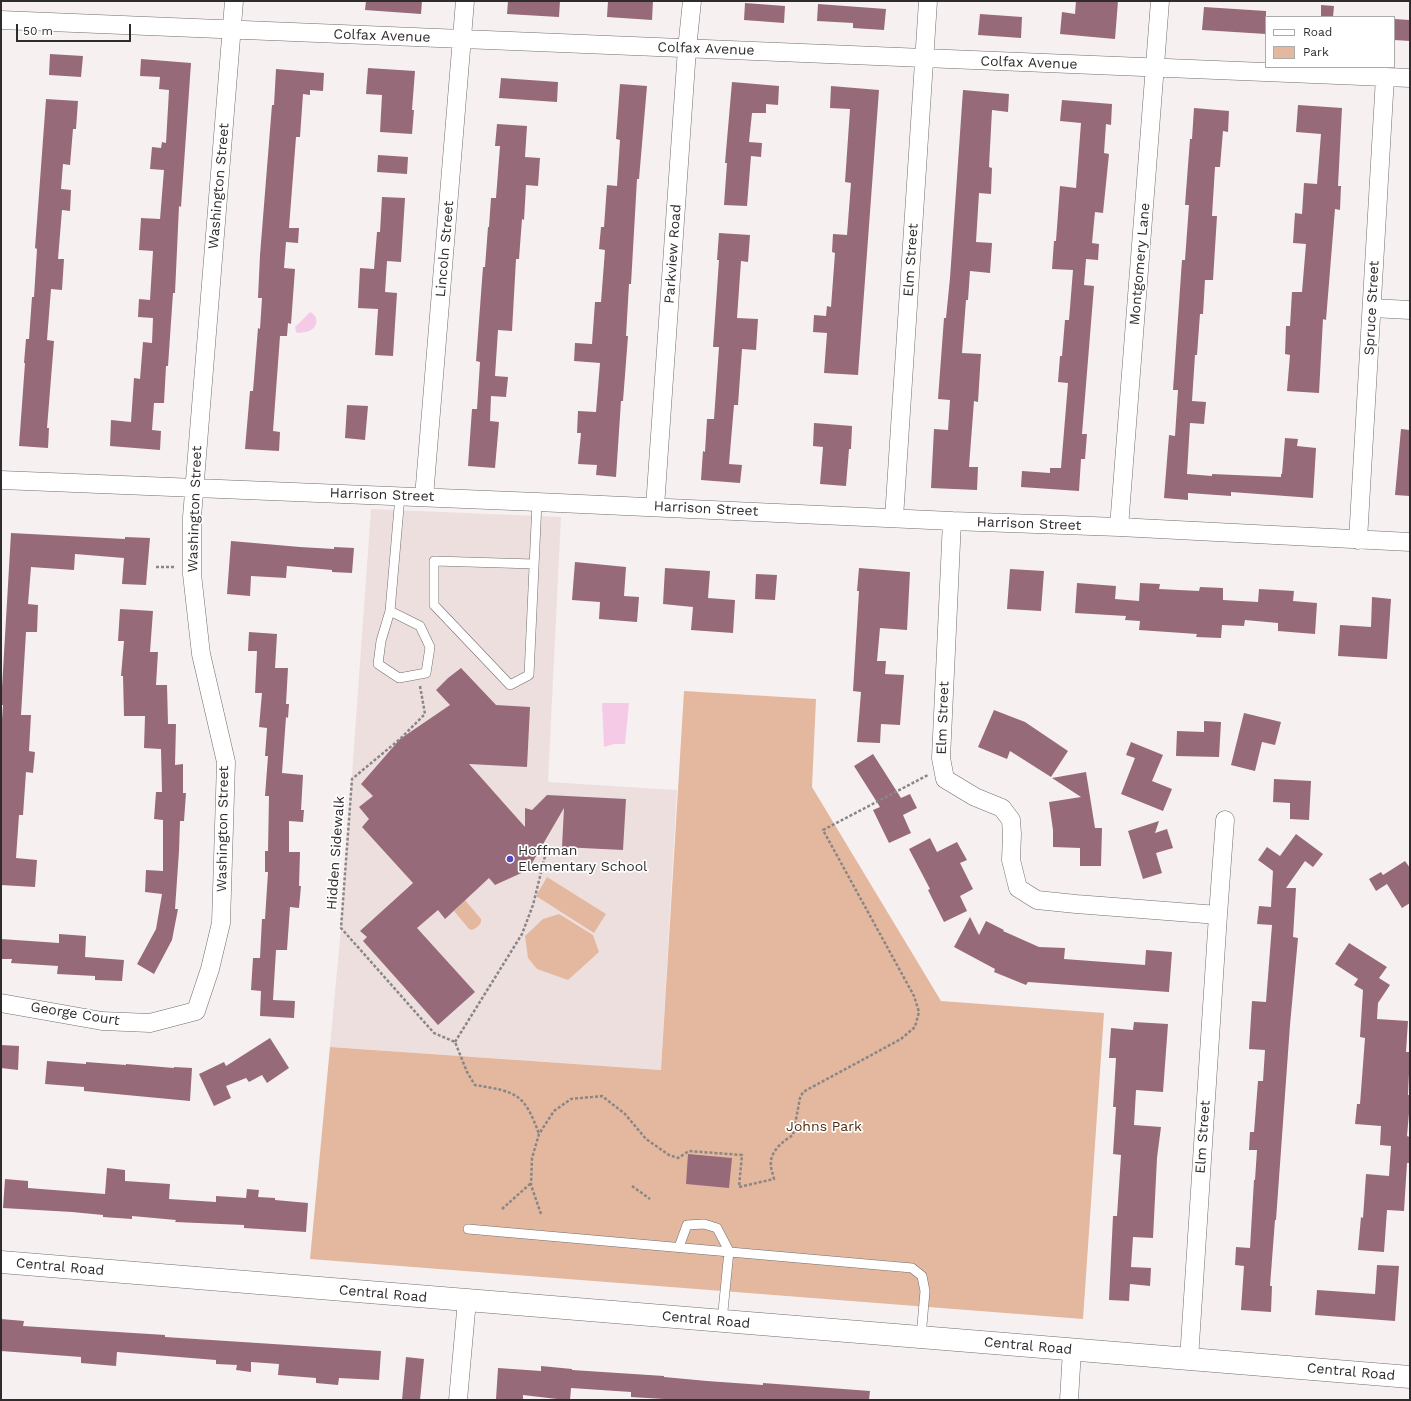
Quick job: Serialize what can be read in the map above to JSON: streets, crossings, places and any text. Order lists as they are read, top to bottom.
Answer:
{
  "streets": {
    "main road": ["Central Road"],
    "street": [
      "Colfax Avenue",
      "Washington Street",
      "Lincoln Street",
      "Parkview Road",
      "Elm Street",
      "Montgomery Lane",
      "Spruce Street",
      "Harrison Street",
      "George Court"
    ],
    "path": ["Hidden Sidewalk"]
  },
  "crossings": [
    ["Colfax Avenue", "Washington Street"],
    ["Colfax Avenue", "Lincoln Street"],
    ["Colfax Avenue", "Parkview Road"],
    ["Colfax Avenue", "Elm Street"],
    ["Colfax Avenue", "Montgomery Lane"],
    ["Colfax Avenue", "Spruce Street"],
    ["Washington Street", "Harrison Street"],
    ["Washington Street", "George Court"],
    ["Lincoln Street", "Harrison Street"],
    ["Parkview Road", "Harrison Street"],
    ["Elm Street", "Harrison Street"],
    ["Elm Street", "Central Road"],
    ["Montgomery Lane", "Harrison Street"],
    ["Spruce Street", "Harrison Street"]
  ],
  "parks": ["Johns Park"],
  "places": ["Hoffman Elementary School"],
  "legend": ["Road", "Park"],
  "scale_bar": "50 m"
}
